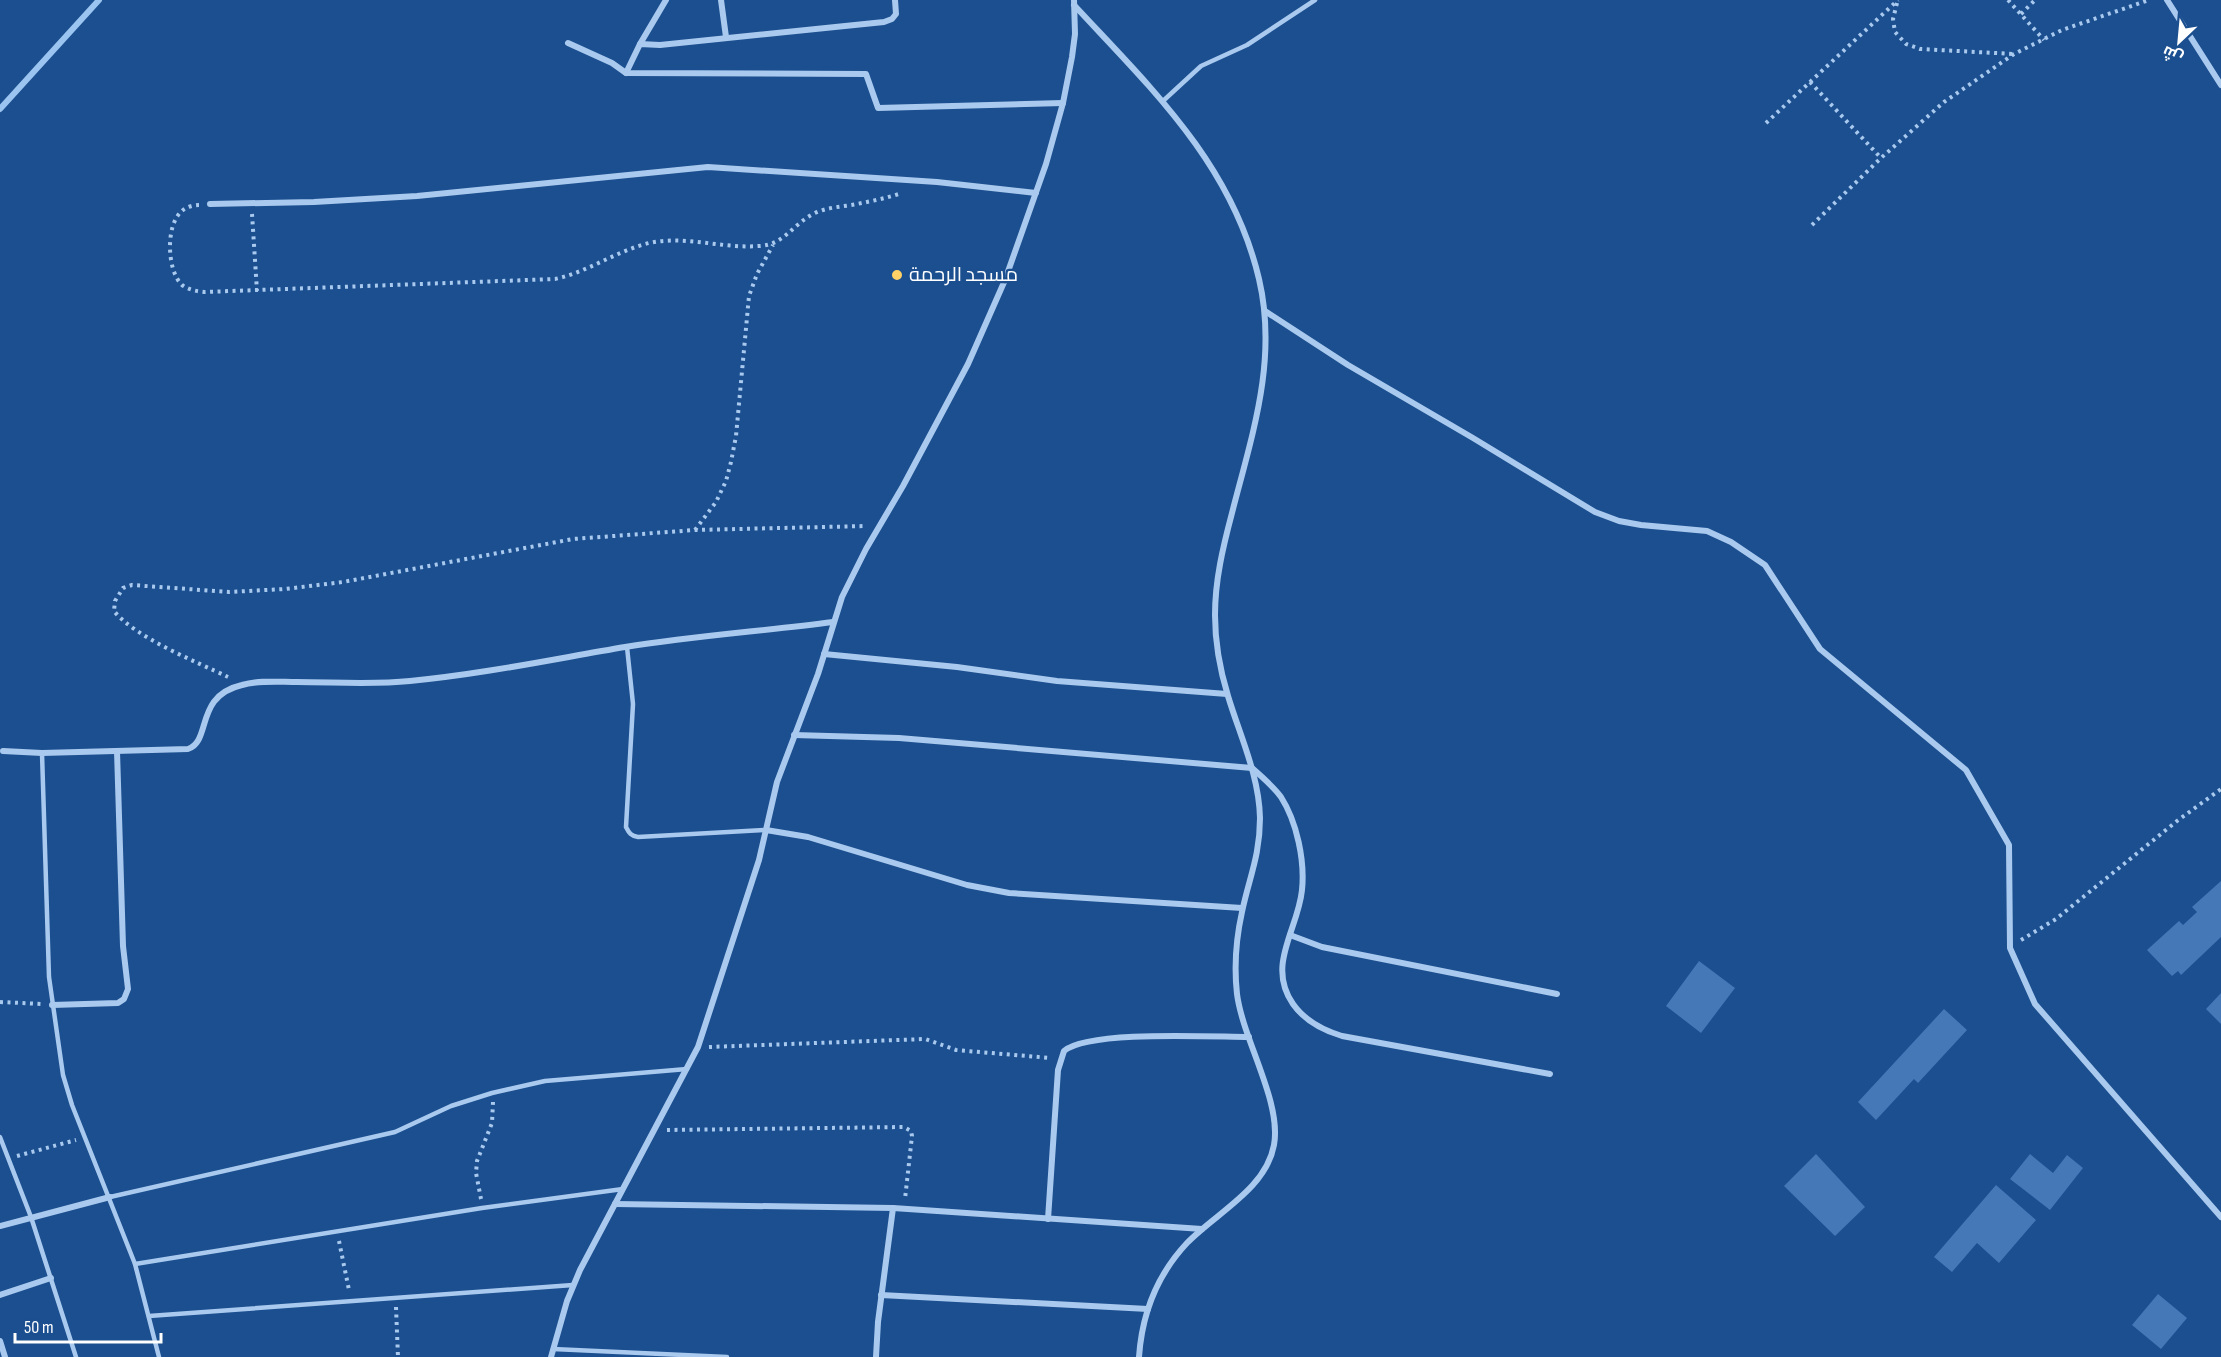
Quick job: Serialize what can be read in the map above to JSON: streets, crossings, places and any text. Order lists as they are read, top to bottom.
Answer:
{
  "places": ["مسجد الرحمة"],
  "scale_bar": "50 m",
  "north": "bottom left"
}
